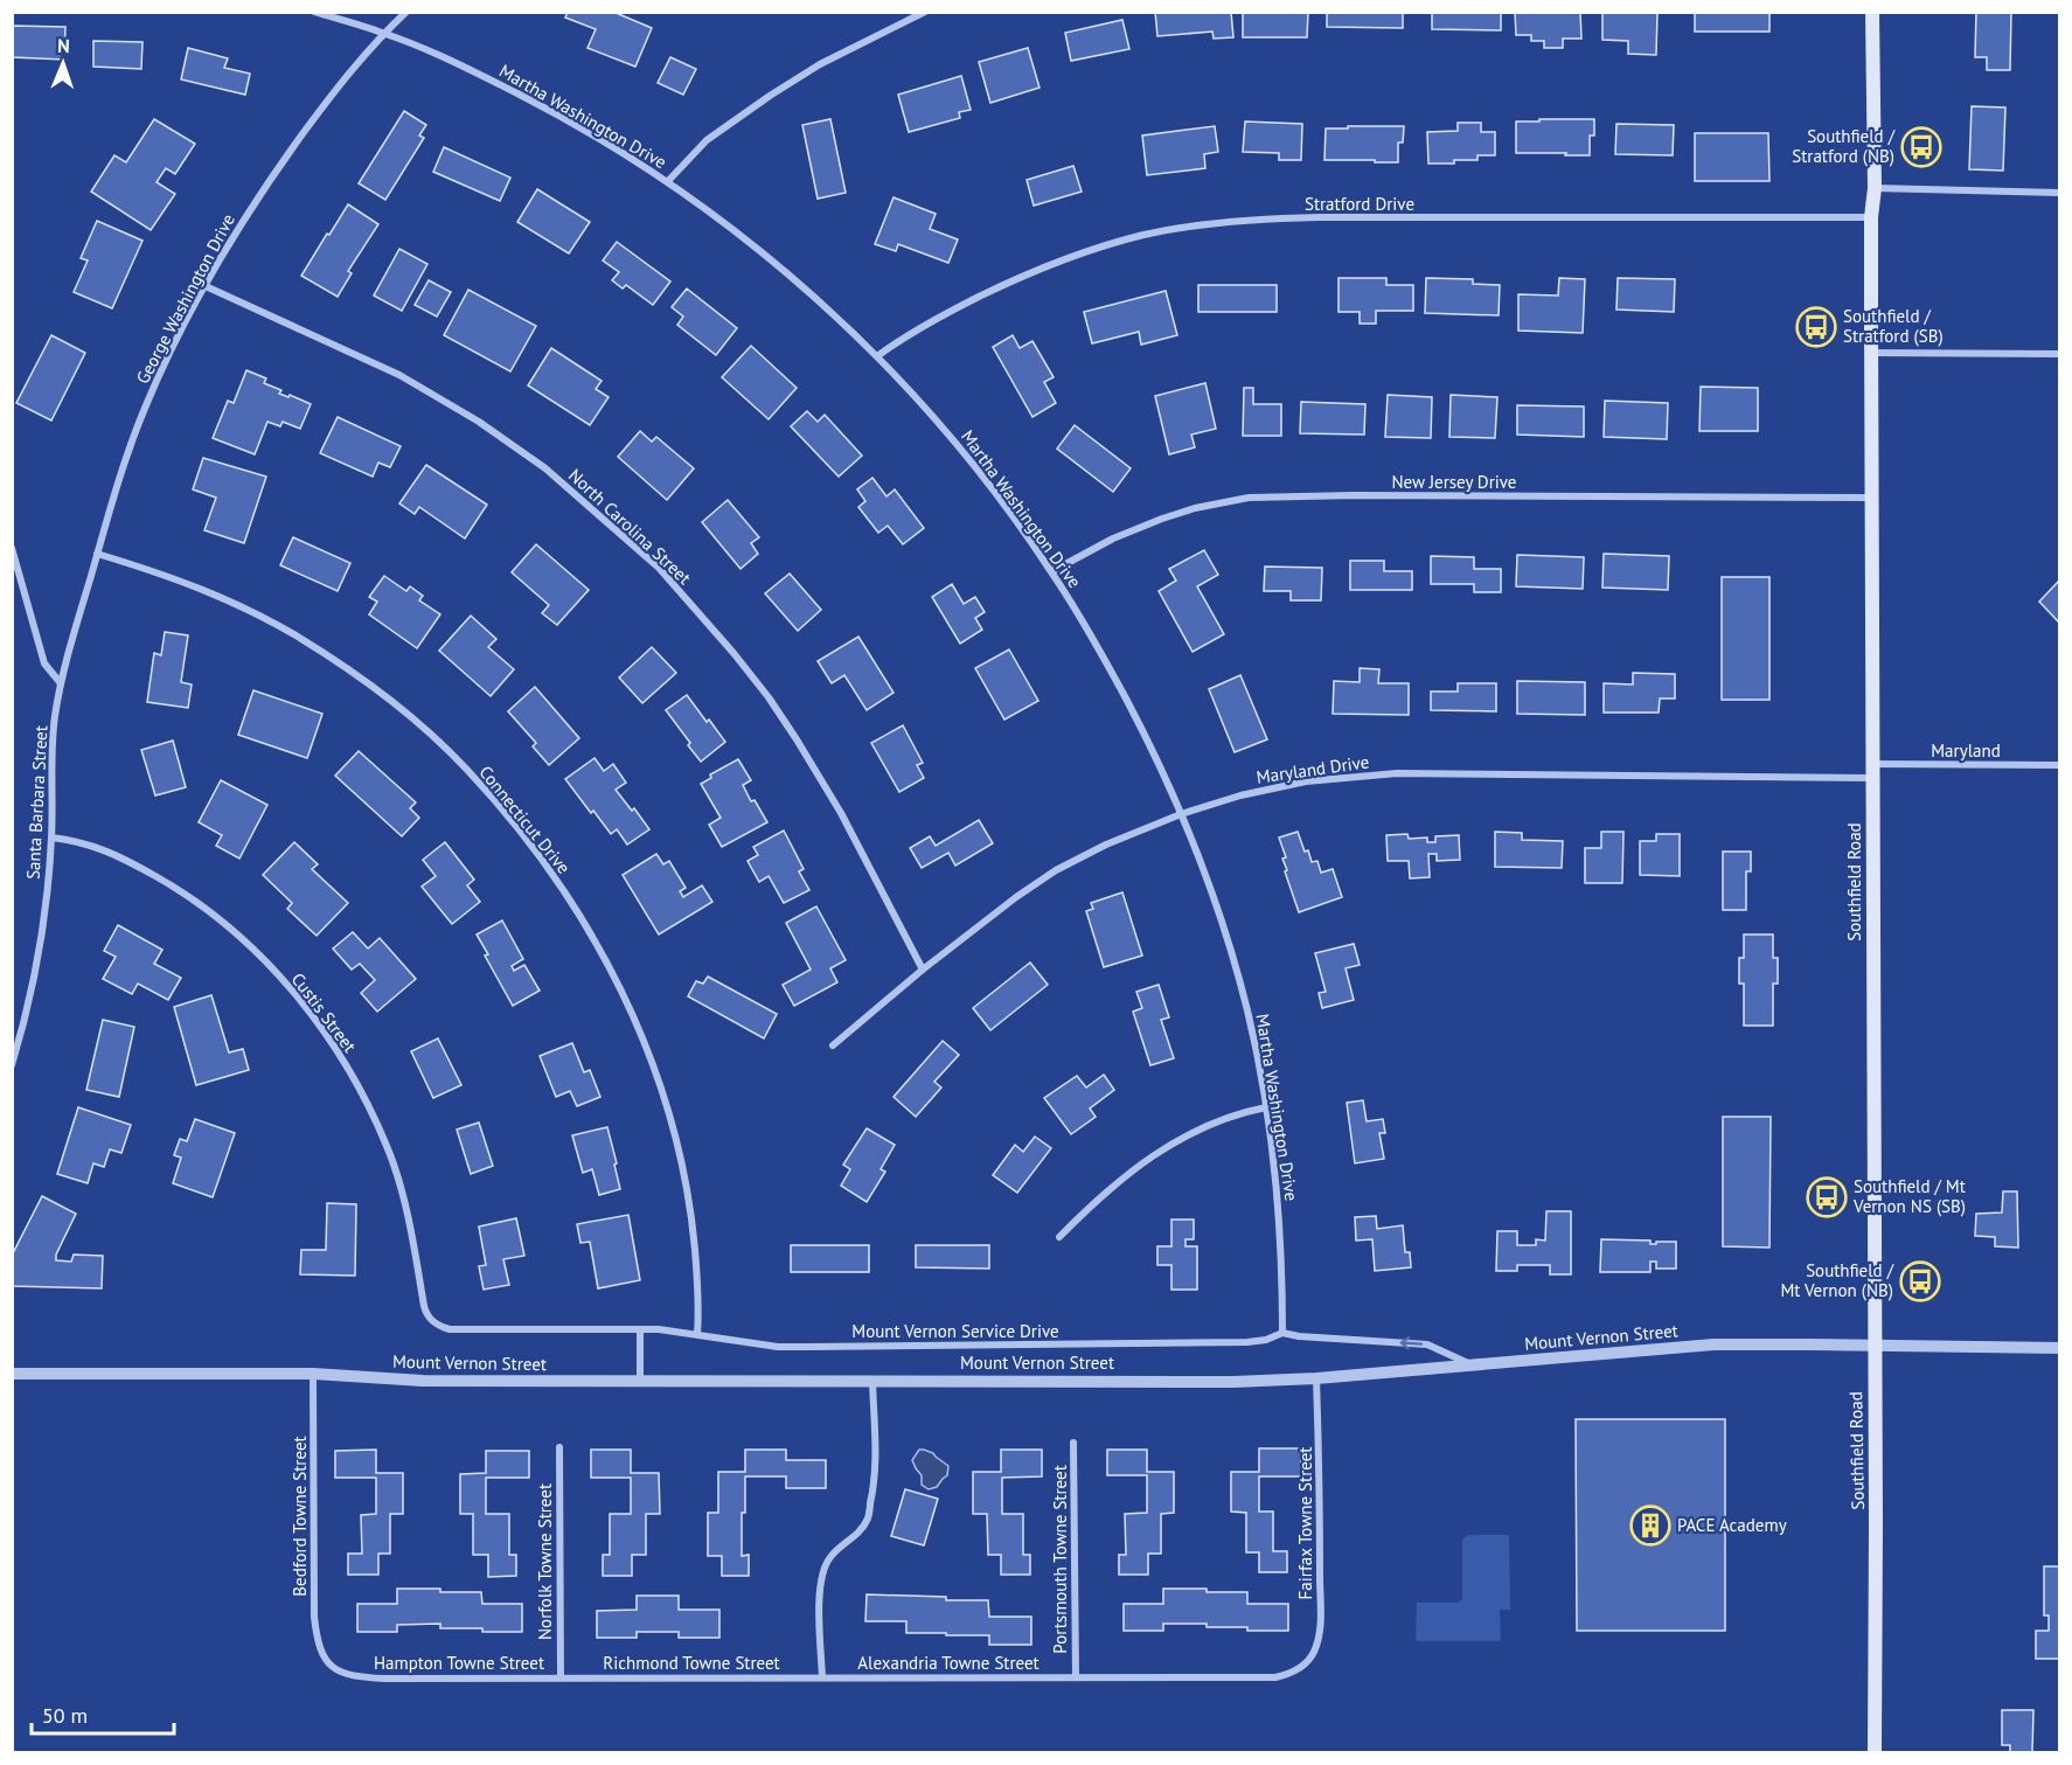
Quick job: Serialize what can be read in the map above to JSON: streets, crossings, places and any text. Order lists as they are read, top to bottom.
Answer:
{
  "streets": {
    "main road": ["Southfield Road"],
    "street": [
      "Martha Washington Drive",
      "Stratford Drive",
      "George Washington Drive",
      "New Jersey Drive",
      "North Carolina Street",
      "Maryland",
      "Maryland Drive",
      "Santa Barbara Street",
      "Connecticut Drive",
      "Custis Street",
      "Mount Vernon Service Drive",
      "Mount Vernon Street",
      "Bedford Towne Street",
      "Fairfax Towne Street",
      "Portsmouth Towne Street",
      "Norfolk Towne Street",
      "Hampton Towne Street",
      "Richmond Towne Street",
      "Alexandria Towne Street"
    ]
  },
  "crossings": [
    ["Martha Washington Drive", "Stratford Drive"],
    ["Martha Washington Drive", "George Washington Drive"],
    ["Martha Washington Drive", "New Jersey Drive"],
    ["Martha Washington Drive", "Maryland Drive"],
    ["Martha Washington Drive", "Mount Vernon Service Drive"],
    ["Stratford Drive", "Southfield Road"],
    ["George Washington Drive", "North Carolina Street"],
    ["George Washington Drive", "Santa Barbara Street"],
    ["George Washington Drive", "Connecticut Drive"],
    ["New Jersey Drive", "Southfield Road"],
    ["North Carolina Street", "Maryland Drive"],
    ["Maryland", "Maryland Drive"],
    ["Maryland", "Southfield Road"],
    ["Maryland Drive", "Southfield Road"],
    ["Santa Barbara Street", "Custis Street"],
    ["Connecticut Drive", "Mount Vernon Service Drive"],
    ["Southfield Road", "Mount Vernon Street"],
    ["Custis Street", "Mount Vernon Service Drive"],
    ["Mount Vernon Service Drive", "Mount Vernon Street"],
    ["Mount Vernon Street", "Bedford Towne Street"],
    ["Mount Vernon Street", "Fairfax Towne Street"],
    ["Bedford Towne Street", "Hampton Towne Street"],
    ["Fairfax Towne Street", "Alexandria Towne Street"],
    ["Portsmouth Towne Street", "Alexandria Towne Street"],
    ["Norfolk Towne Street", "Hampton Towne Street"],
    ["Norfolk Towne Street", "Richmond Towne Street"],
    ["Hampton Towne Street", "Richmond Towne Street"],
    ["Richmond Towne Street", "Alexandria Towne Street"]
  ],
  "places": {
    "bus stop": [
      "Southfield / Stratford (NB)",
      "Southfield / Stratford (SB)",
      "Southfield / Mt Vernon NS (SB)",
      "Southfield / Mt Vernon (NB)"
    ],
    "building": ["PACE Academy"]
  },
  "scale_bar": "50 m",
  "north": "top"
}
